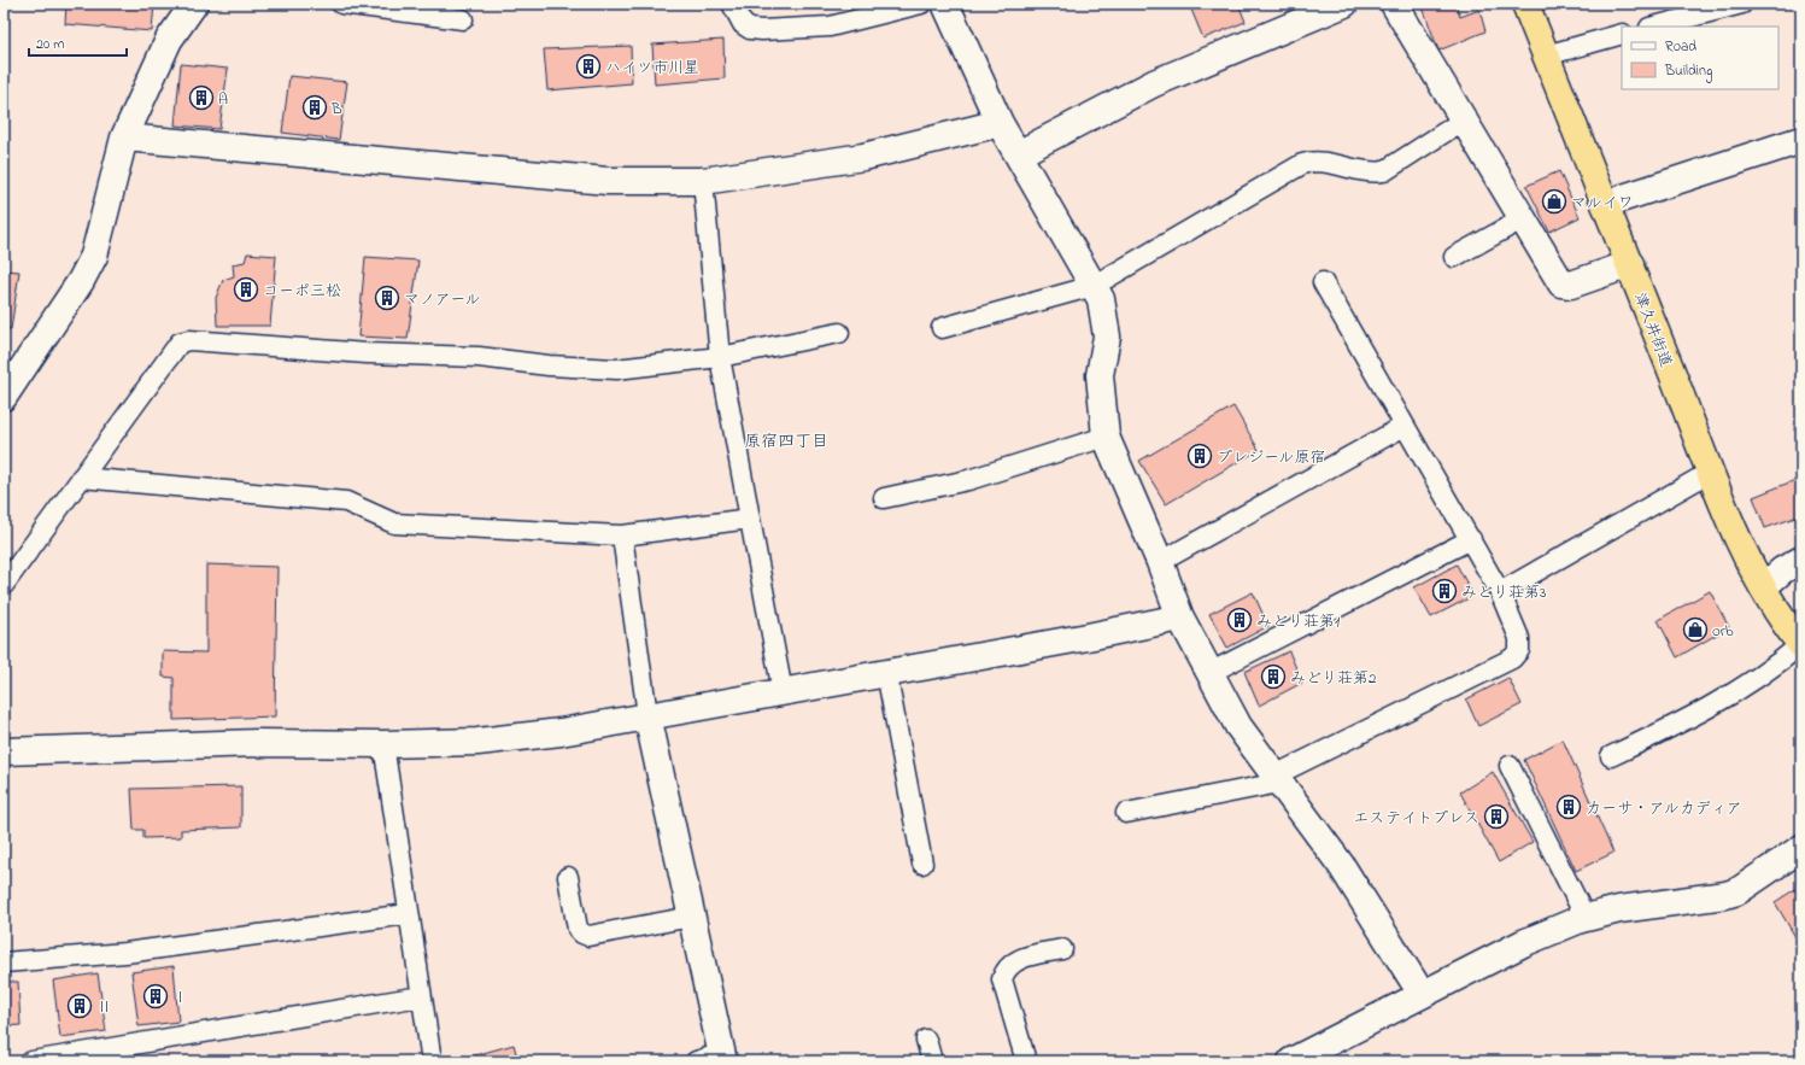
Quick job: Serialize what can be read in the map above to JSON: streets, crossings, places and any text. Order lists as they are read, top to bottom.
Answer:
{
  "streets": {
    "highway": ["津久井街道"]
  },
  "districts": ["原宿四丁目"],
  "places": {
    "building": [
      "ハイツ市川星",
      "A",
      "B",
      "コーポ三松",
      "マノアール",
      "プレジール原宿",
      "みどり荘第3",
      "みどり荘第1",
      "みどり荘第2",
      "カーサ・アルカディア",
      "エステイトプレス",
      "Ⅰ",
      "Ⅱ"
    ],
    "shop": ["マルイワ", "orb"]
  },
  "legend": ["Road", "Building"],
  "scale_bar": "20 m"
}
